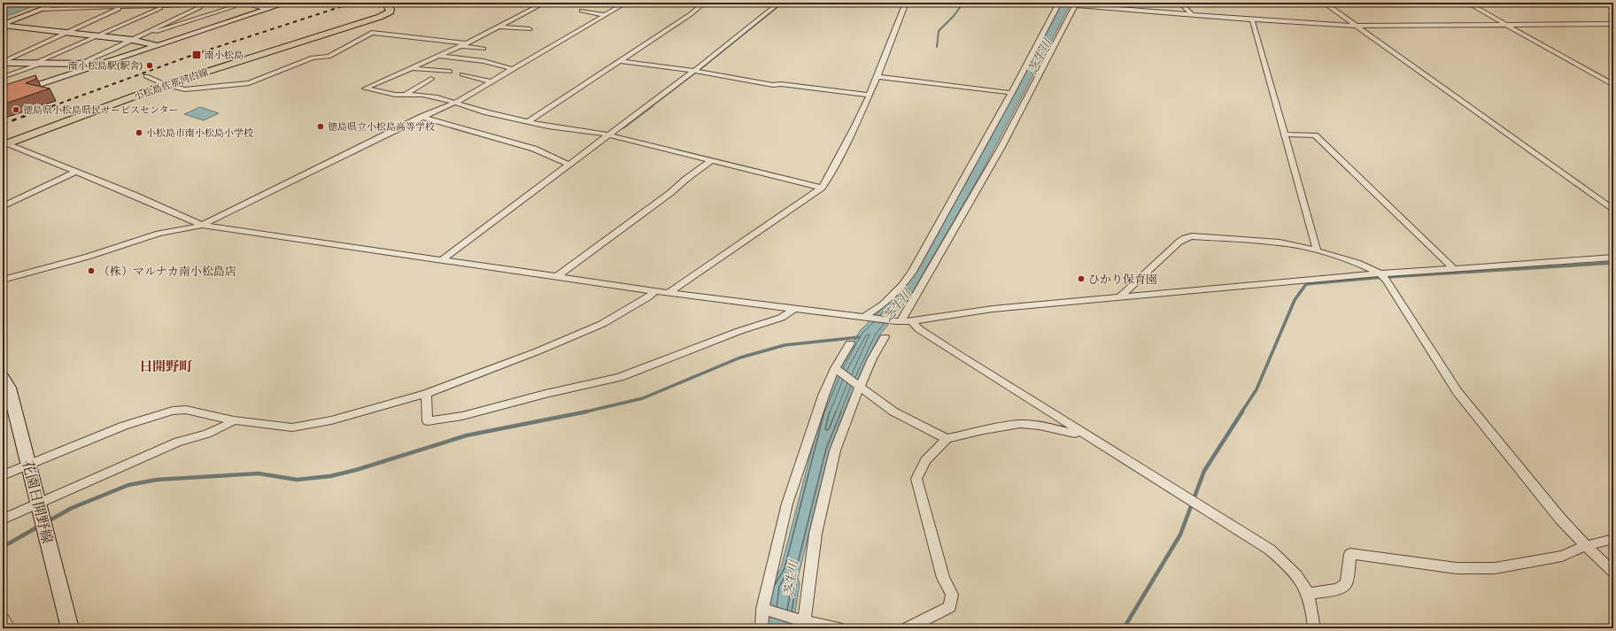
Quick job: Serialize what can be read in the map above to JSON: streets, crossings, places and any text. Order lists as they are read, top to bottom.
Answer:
{
  "streets": {
    "main road": ["小松島佐那河内線", "花園日開野線"]
  },
  "districts": ["日開野町"],
  "water": ["芝生川"],
  "places": {
    "transit": ["南小松島"],
    "other": [
      "南小松島駅(駅舎)",
      "徳島県小松島県民サービスセンター",
      "徳島県立小松島高等学校",
      "小松島市南小松島小学校",
      "（株）マルナカ南小松島店",
      "ひかり保育園"
    ]
  }
}
